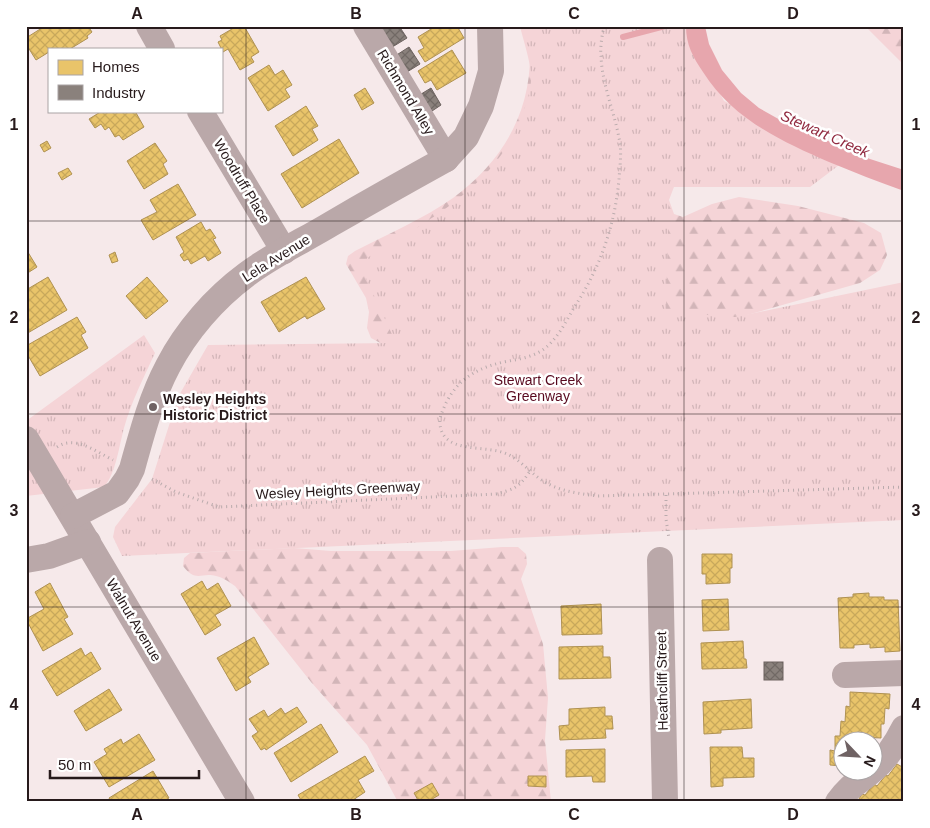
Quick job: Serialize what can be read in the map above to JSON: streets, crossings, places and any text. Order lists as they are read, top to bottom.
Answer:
{
  "streets": {
    "street": [
      "Richmond Alley",
      "Woodruff Place",
      "Lela Avenue",
      "Walnut Avenue",
      "Heathcliff Street"
    ],
    "path": ["Wesley Heights Greenway"]
  },
  "crossings": [
    ["Richmond Alley", "Lela Avenue"],
    ["Woodruff Place", "Lela Avenue"],
    ["Lela Avenue", "Walnut Avenue"]
  ],
  "water": ["Stewart Creek"],
  "parks": ["Stewart Creek Greenway"],
  "places": ["Wesley Heights Historic District"],
  "legend": ["Homes", "Industry"],
  "scale_bar": "50 m",
  "north": "bottom right",
  "grid": {
    "columns": [
      "A",
      "B",
      "C",
      "D"
    ],
    "rows": [
      "1",
      "2",
      "3",
      "4"
    ]
  }
}
